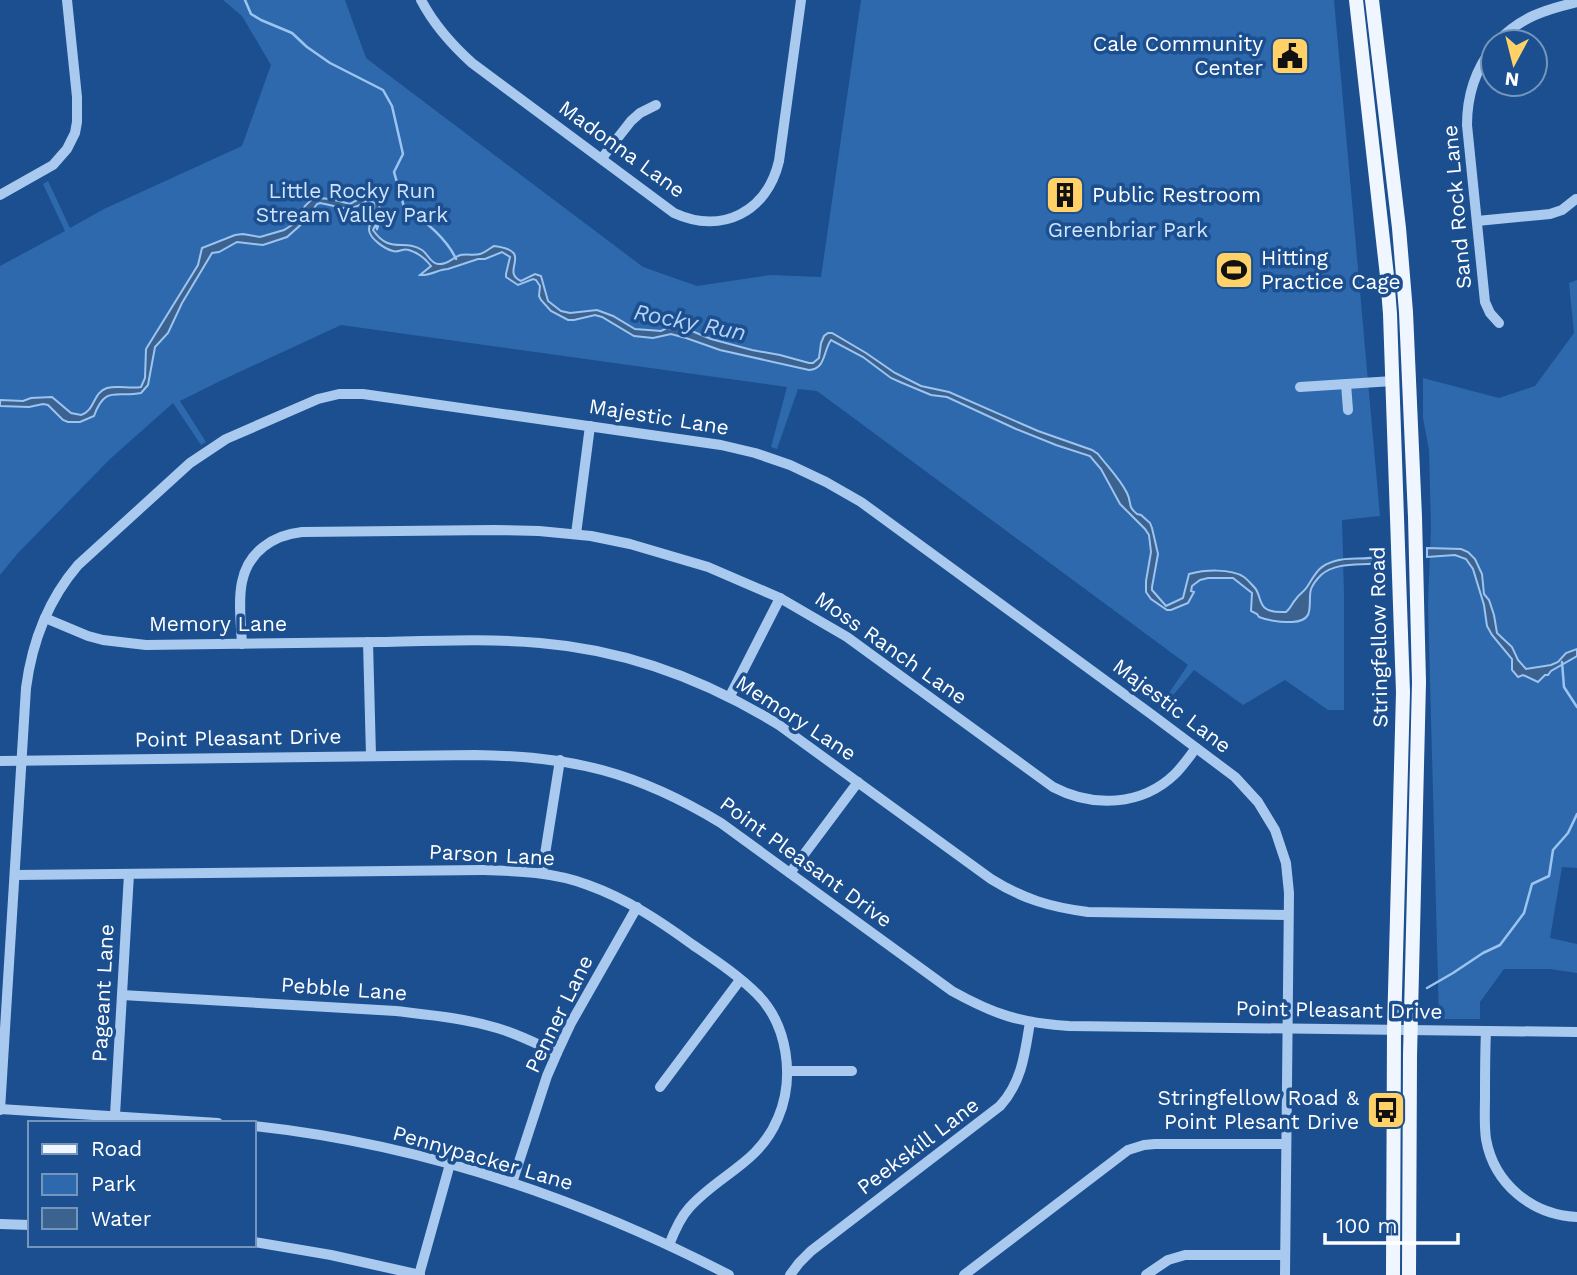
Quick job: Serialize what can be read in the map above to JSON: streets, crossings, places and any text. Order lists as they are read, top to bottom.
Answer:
{
  "streets": {
    "main road": ["Stringfellow Road"],
    "street": [
      "Madonna Lane",
      "Sand Rock Lane",
      "Majestic Lane",
      "Memory Lane",
      "Moss Ranch Lane",
      "Point Pleasant Drive",
      "Parson Lane",
      "Pebble Lane",
      "Pageant Lane",
      "Penner Lane",
      "Peekskill Lane",
      "Pennypacker Lane"
    ]
  },
  "crossings": [
    ["Majestic Lane", "Memory Lane"],
    ["Majestic Lane", "Moss Ranch Lane"],
    ["Majestic Lane", "Point Pleasant Drive"],
    ["Majestic Lane", "Parson Lane"],
    ["Memory Lane", "Moss Ranch Lane"],
    ["Stringfellow Road", "Point Pleasant Drive"],
    ["Point Pleasant Drive", "Peekskill Lane"],
    ["Parson Lane", "Pageant Lane"],
    ["Parson Lane", "Penner Lane"],
    ["Parson Lane", "Pennypacker Lane"],
    ["Pebble Lane", "Pageant Lane"],
    ["Pebble Lane", "Penner Lane"],
    ["Penner Lane", "Pennypacker Lane"]
  ],
  "water": ["Rocky Run"],
  "parks": ["Little Rocky Run Stream Valley Park", "Greenbriar Park"],
  "places": {
    "public building": ["Cale Community Center"],
    "building": ["Public Restroom"],
    "sports": ["Hitting Practice Cage"],
    "bus stop": ["Stringfellow Road & Point Plesant Drive"]
  },
  "legend": ["Road", "Park", "Water"],
  "scale_bar": "100 m",
  "north": "bottom"
}
